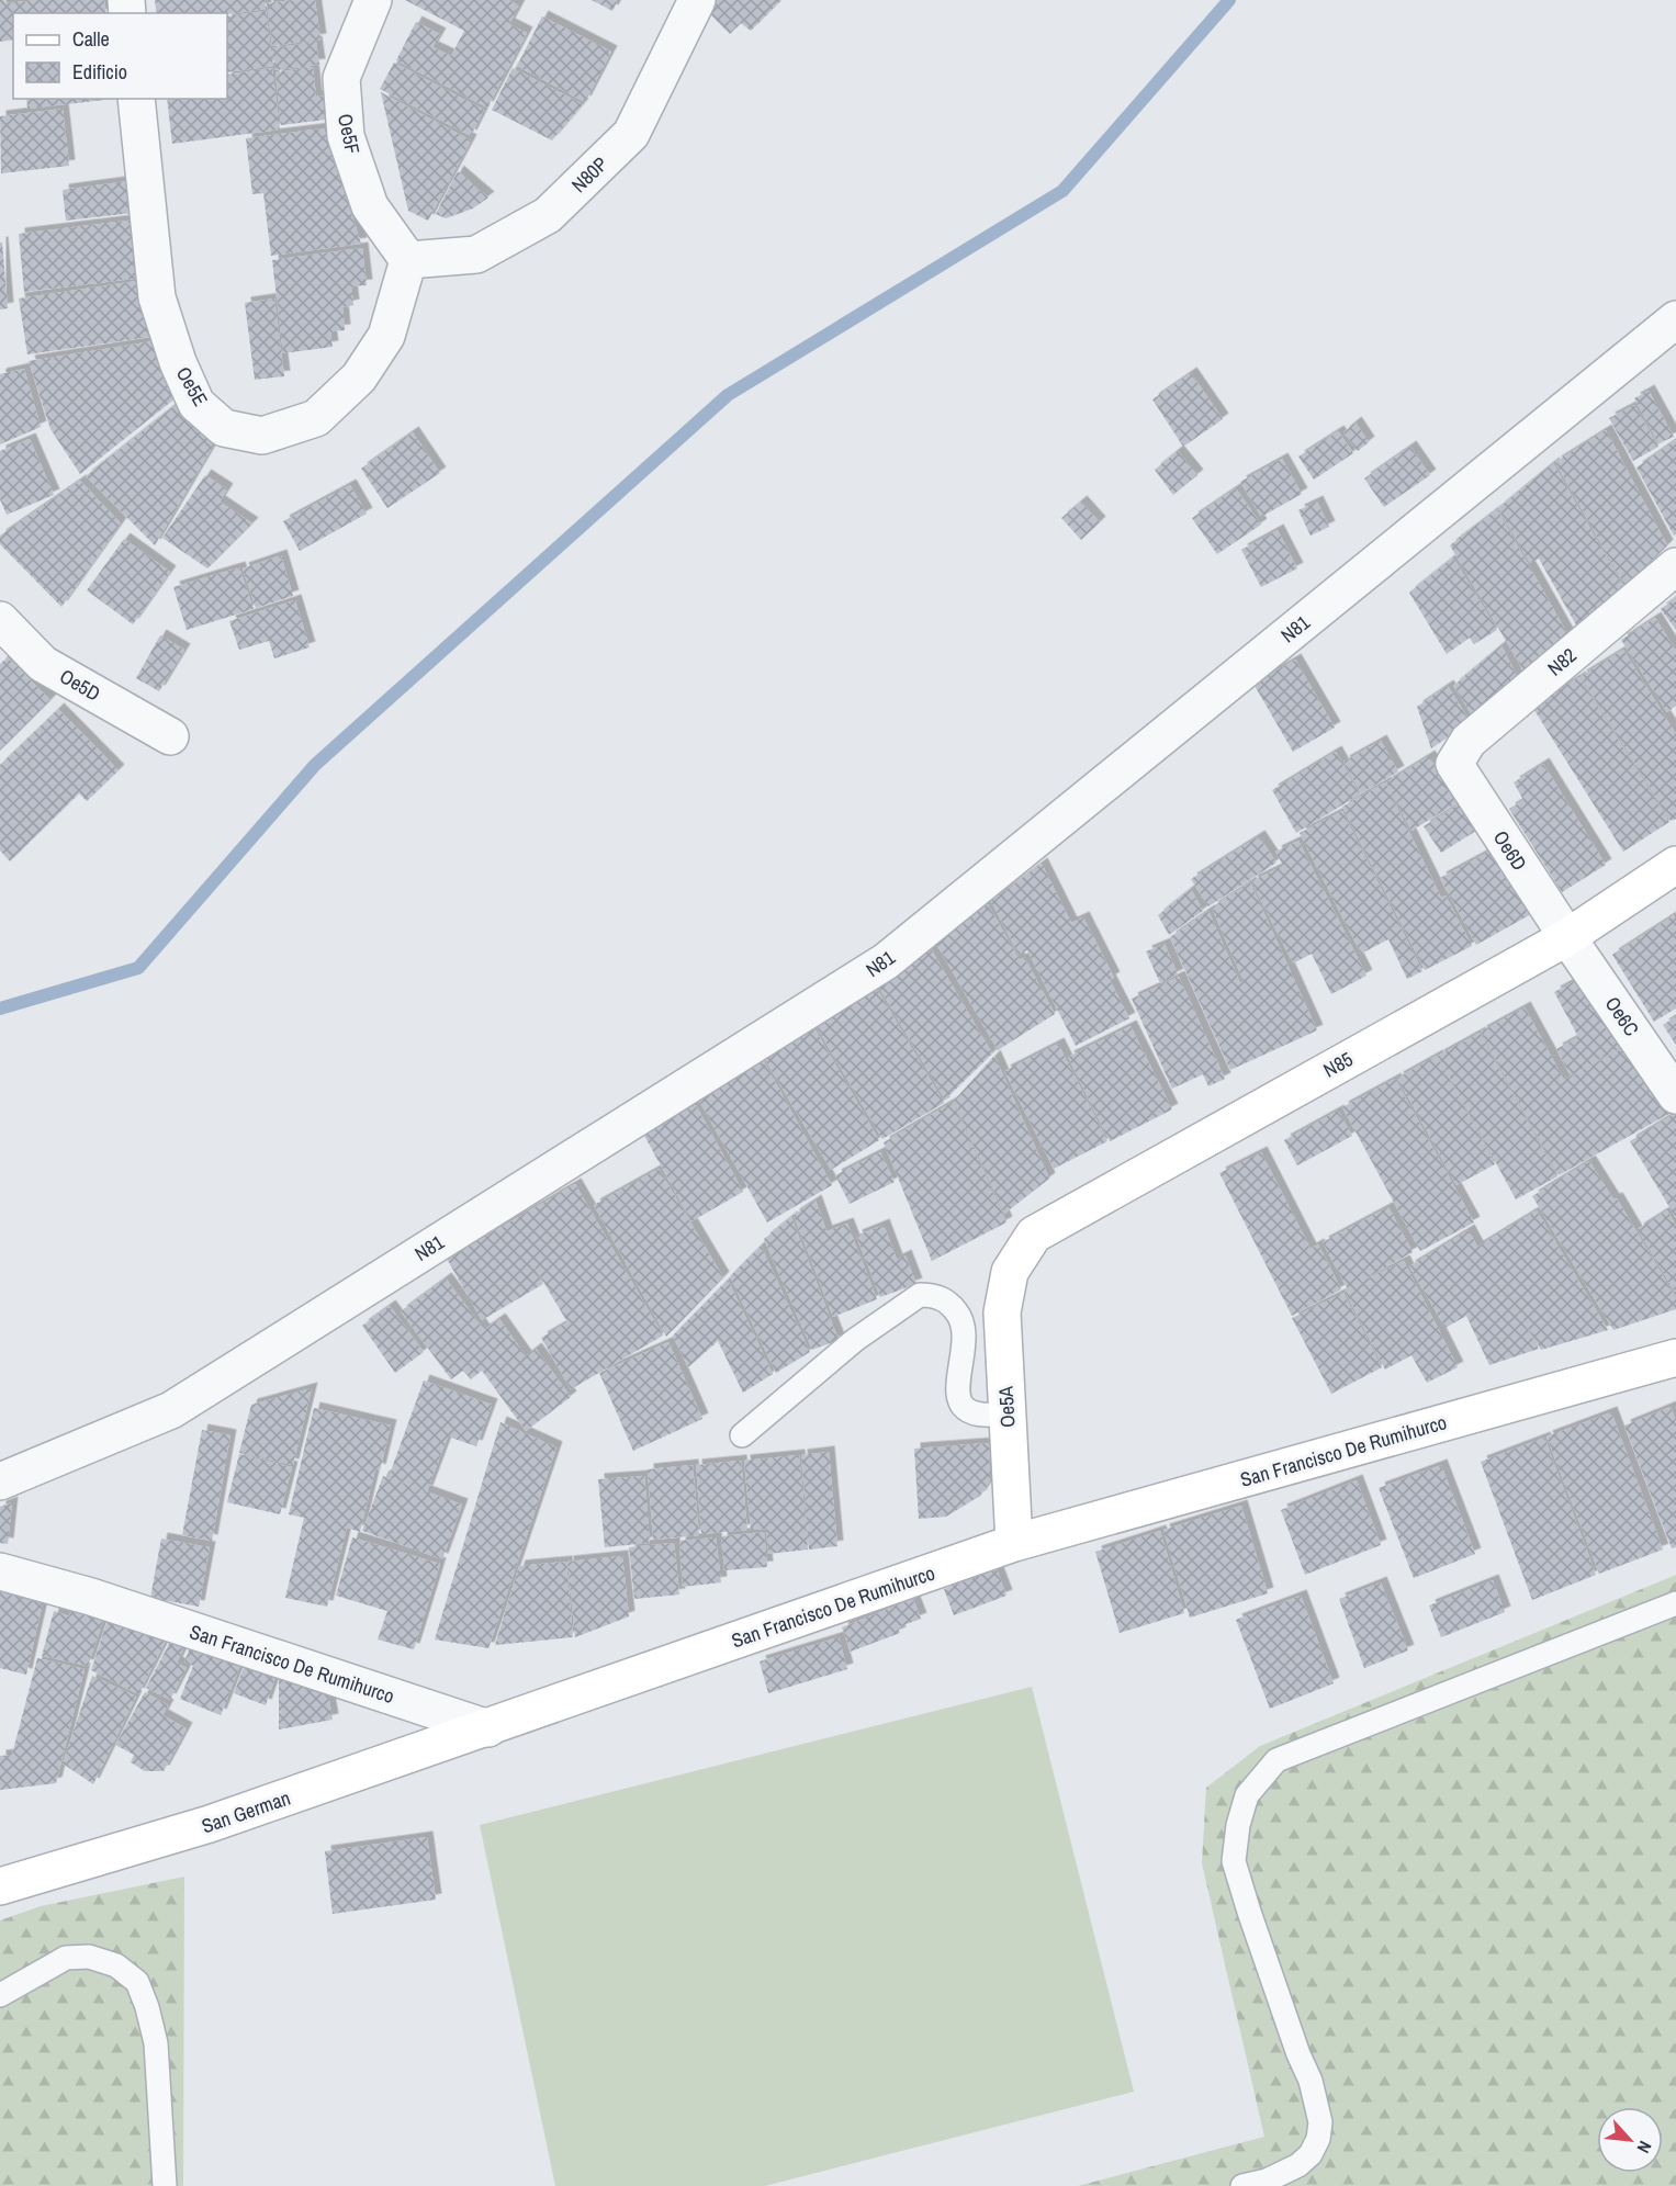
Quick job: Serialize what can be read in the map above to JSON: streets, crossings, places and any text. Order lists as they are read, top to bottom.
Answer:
{
  "streets": {
    "main road": [
      "N85",
      "Oe5A",
      "San Francisco De Rumihurco",
      "San German"
    ],
    "street": [
      "Oe5F",
      "N80P",
      "Oe5E",
      "N81",
      "N82",
      "Oe5D",
      "Oe6D",
      "Oe6C"
    ]
  },
  "crossings": [
    ["Oe5F", "N80P"],
    ["Oe5F", "Oe5E"],
    ["N80P", "Oe5E"],
    ["N82", "Oe6D"],
    ["Oe6D", "Oe6C"],
    ["Oe6D", "N85"],
    ["Oe6C", "N85"],
    ["N85", "Oe5A"],
    ["Oe5A", "San Francisco De Rumihurco"],
    ["San Francisco De Rumihurco", "San German"]
  ],
  "legend": ["Calle", "Edificio"],
  "north": "bottom right"
}
